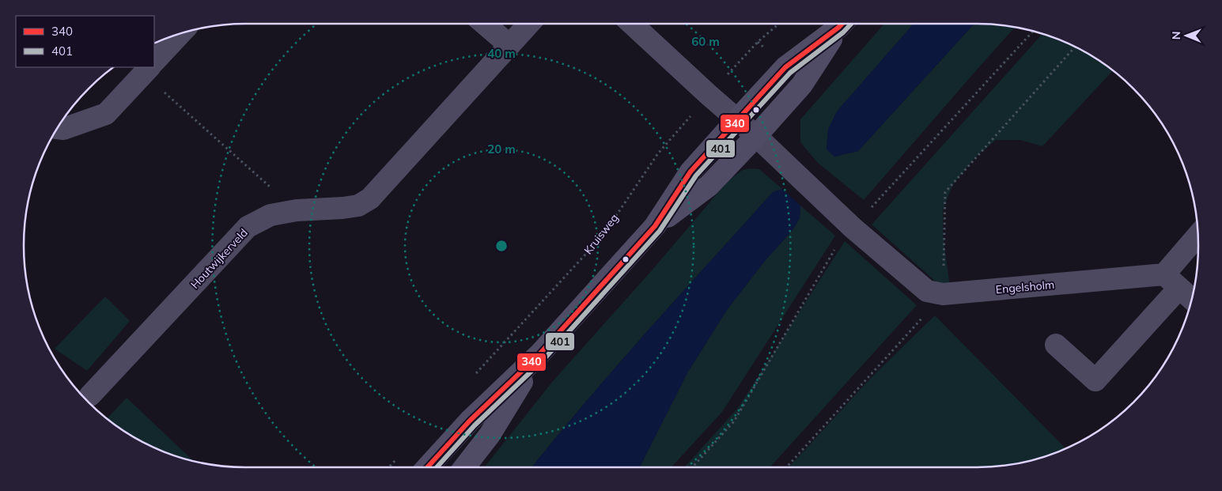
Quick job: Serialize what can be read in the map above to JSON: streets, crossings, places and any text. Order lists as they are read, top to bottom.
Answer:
{
  "streets": {
    "street": ["Houtwijkerveld", "Engelsholm"],
    "path": ["Kruisweg"]
  },
  "lines": ["transit line 340", "transit line 401"],
  "legend": ["340", "401"],
  "north": "left",
  "rings": ["60 m", "40 m", "20 m"]
}
